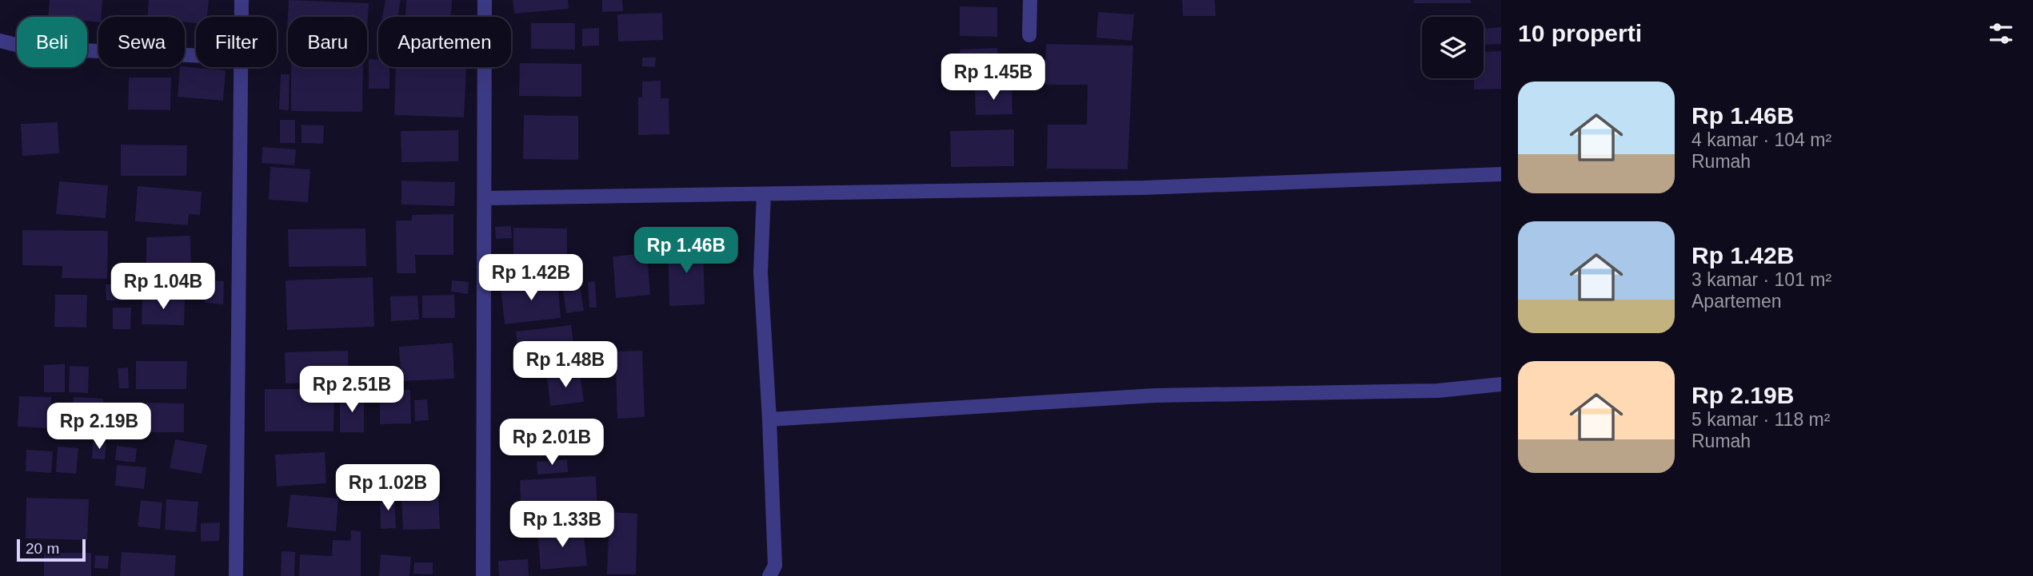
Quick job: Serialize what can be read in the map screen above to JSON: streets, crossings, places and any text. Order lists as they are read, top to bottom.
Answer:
{
  "scale_bar": "20 m",
  "page": {
    "heading": "10 properti",
    "chip": [
      "Beli",
      "Sewa",
      "Filter",
      "Baru",
      "Apartemen"
    ],
    "price": [
      "Rp 1.45B",
      "Rp 1.46B",
      "Rp 1.42B",
      "Rp 1.04B",
      "Rp 1.48B",
      "Rp 2.51B",
      "Rp 2.19B",
      "Rp 2.01B",
      "Rp 1.02B",
      "Rp 1.33B"
    ],
    "list": [
      {
        "name": "Rp 1.46B",
        "note": "4 kamar · 104 m² · Rumah"
      },
      {
        "name": "Rp 1.42B",
        "note": "3 kamar · 101 m² · Apartemen"
      },
      {
        "name": "Rp 2.19B",
        "note": "5 kamar · 118 m² · Rumah"
      }
    ],
    "scale": "20 m"
  }
}
